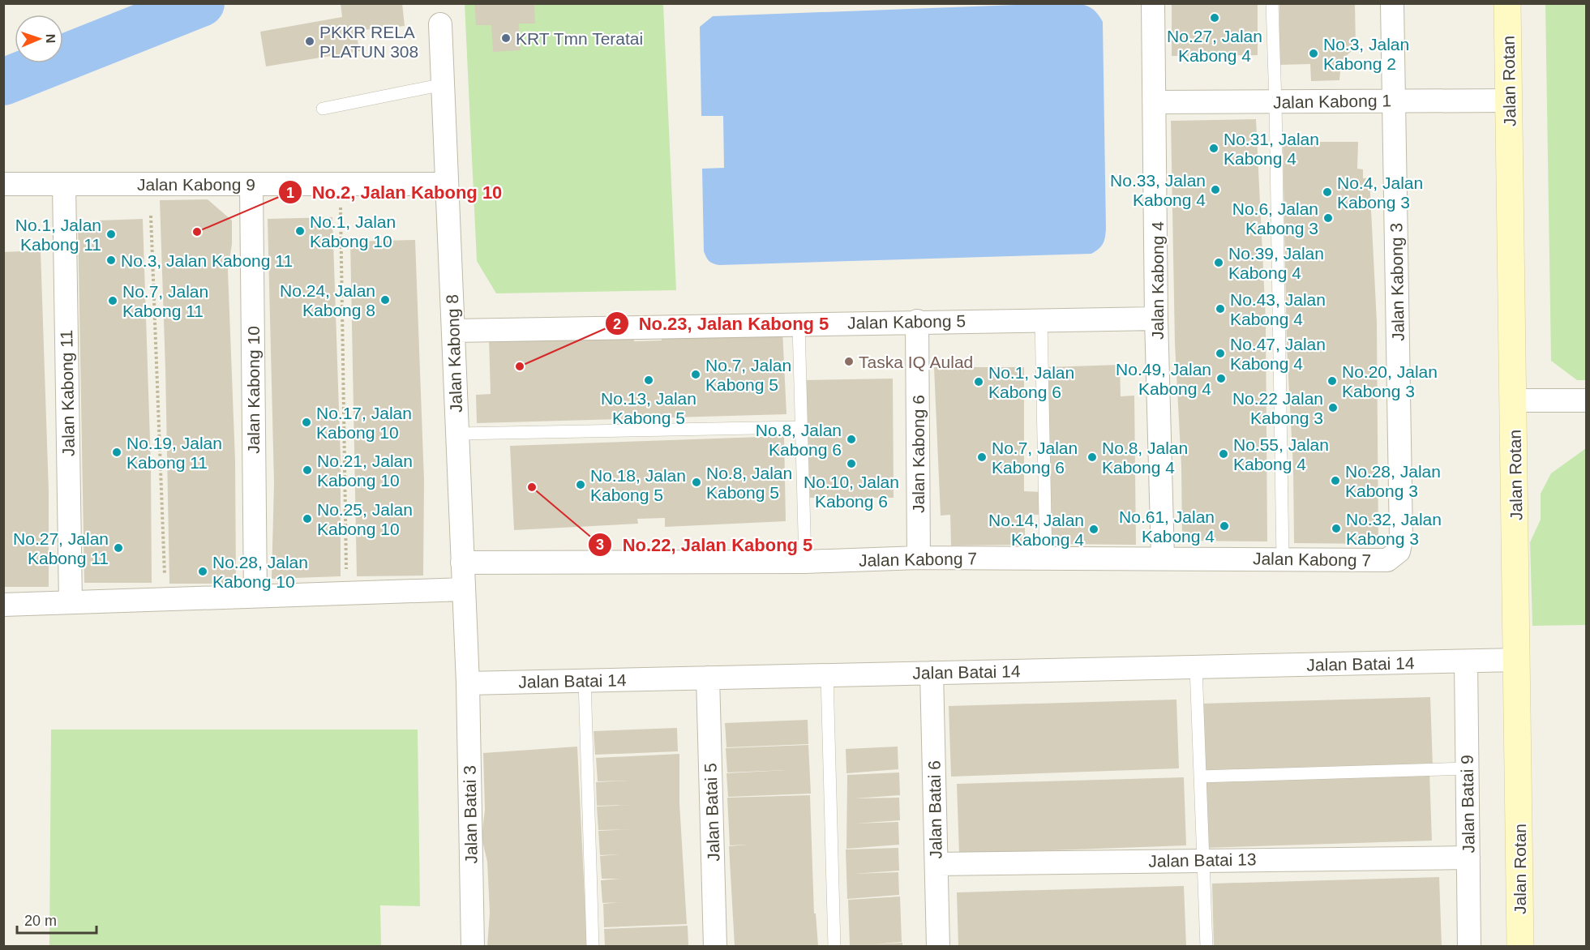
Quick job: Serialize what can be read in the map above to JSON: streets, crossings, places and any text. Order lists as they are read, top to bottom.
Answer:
{
  "streets": {
    "street": [
      "Jalan Rotan",
      "Jalan Kabong 1",
      "Jalan Kabong 9",
      "Jalan Kabong 4",
      "Jalan Kabong 3",
      "Jalan Kabong 5",
      "Jalan Kabong 8",
      "Jalan Kabong 10",
      "Jalan Kabong 11",
      "Jalan Kabong 6",
      "Jalan Kabong 7",
      "Jalan Batai 14",
      "Jalan Batai 9",
      "Jalan Batai 6",
      "Jalan Batai 5",
      "Jalan Batai 3",
      "Jalan Batai 13"
    ]
  },
  "crossings": [
    ["Jalan Rotan", "Jalan Kabong 1"],
    ["Jalan Rotan", "Jalan Batai 14"],
    ["Jalan Kabong 1", "Jalan Kabong 4"],
    ["Jalan Kabong 1", "Jalan Kabong 3"],
    ["Jalan Kabong 9", "Jalan Kabong 8"],
    ["Jalan Kabong 9", "Jalan Kabong 10"],
    ["Jalan Kabong 9", "Jalan Kabong 11"],
    ["Jalan Kabong 4", "Jalan Kabong 5"],
    ["Jalan Kabong 4", "Jalan Kabong 7"],
    ["Jalan Kabong 3", "Jalan Kabong 7"],
    ["Jalan Kabong 5", "Jalan Kabong 8"],
    ["Jalan Kabong 5", "Jalan Kabong 6"],
    ["Jalan Kabong 8", "Jalan Kabong 7"],
    ["Jalan Kabong 8", "Jalan Batai 14"],
    ["Jalan Kabong 8", "Jalan Batai 3"],
    ["Jalan Kabong 6", "Jalan Kabong 7"],
    ["Jalan Batai 14", "Jalan Batai 9"],
    ["Jalan Batai 14", "Jalan Batai 6"],
    ["Jalan Batai 14", "Jalan Batai 5"],
    ["Jalan Batai 14", "Jalan Batai 3"],
    ["Jalan Batai 9", "Jalan Batai 13"],
    ["Jalan Batai 6", "Jalan Batai 13"]
  ],
  "places": [
    "No.27, Jalan Kabong 4",
    "KRT Tmn Teratai",
    "PKKR RELA PLATUN 308",
    "No.3, Jalan Kabong 2",
    "No.31, Jalan Kabong 4",
    "No.33, Jalan Kabong 4",
    "No.4, Jalan Kabong 3",
    "No.6, Jalan Kabong 3",
    "No.1, Jalan Kabong 10",
    "No.2, Jalan Kabong 10",
    "No.1, Jalan Kabong 11",
    "No.3, Jalan Kabong 11",
    "No.39, Jalan Kabong 4",
    "No.24, Jalan Kabong 8",
    "No.7, Jalan Kabong 11",
    "No.43, Jalan Kabong 4",
    "No.47, Jalan Kabong 4",
    "Taska IQ Aulad",
    "No.23, Jalan Kabong 5",
    "No.7, Jalan Kabong 5",
    "No.49, Jalan Kabong 4",
    "No.13, Jalan Kabong 5",
    "No.20, Jalan Kabong 3",
    "No.1, Jalan Kabong 6",
    "No.22 Jalan Kabong 3",
    "No.17, Jalan Kabong 10",
    "No.8, Jalan Kabong 6",
    "No.19, Jalan Kabong 11",
    "No.55, Jalan Kabong 4",
    "No.7, Jalan Kabong 6",
    "No.8, Jalan Kabong 4",
    "No.10, Jalan Kabong 6",
    "No.21, Jalan Kabong 10",
    "No.28, Jalan Kabong 3",
    "No.8, Jalan Kabong 5",
    "No.18, Jalan Kabong 5",
    "No.22, Jalan Kabong 5",
    "No.25, Jalan Kabong 10",
    "No.61, Jalan Kabong 4",
    "No.32, Jalan Kabong 3",
    "No.14, Jalan Kabong 4",
    "No.27, Jalan Kabong 11",
    "No.28, Jalan Kabong 10"
  ],
  "scale_bar": "20 m",
  "north": "right"
}
